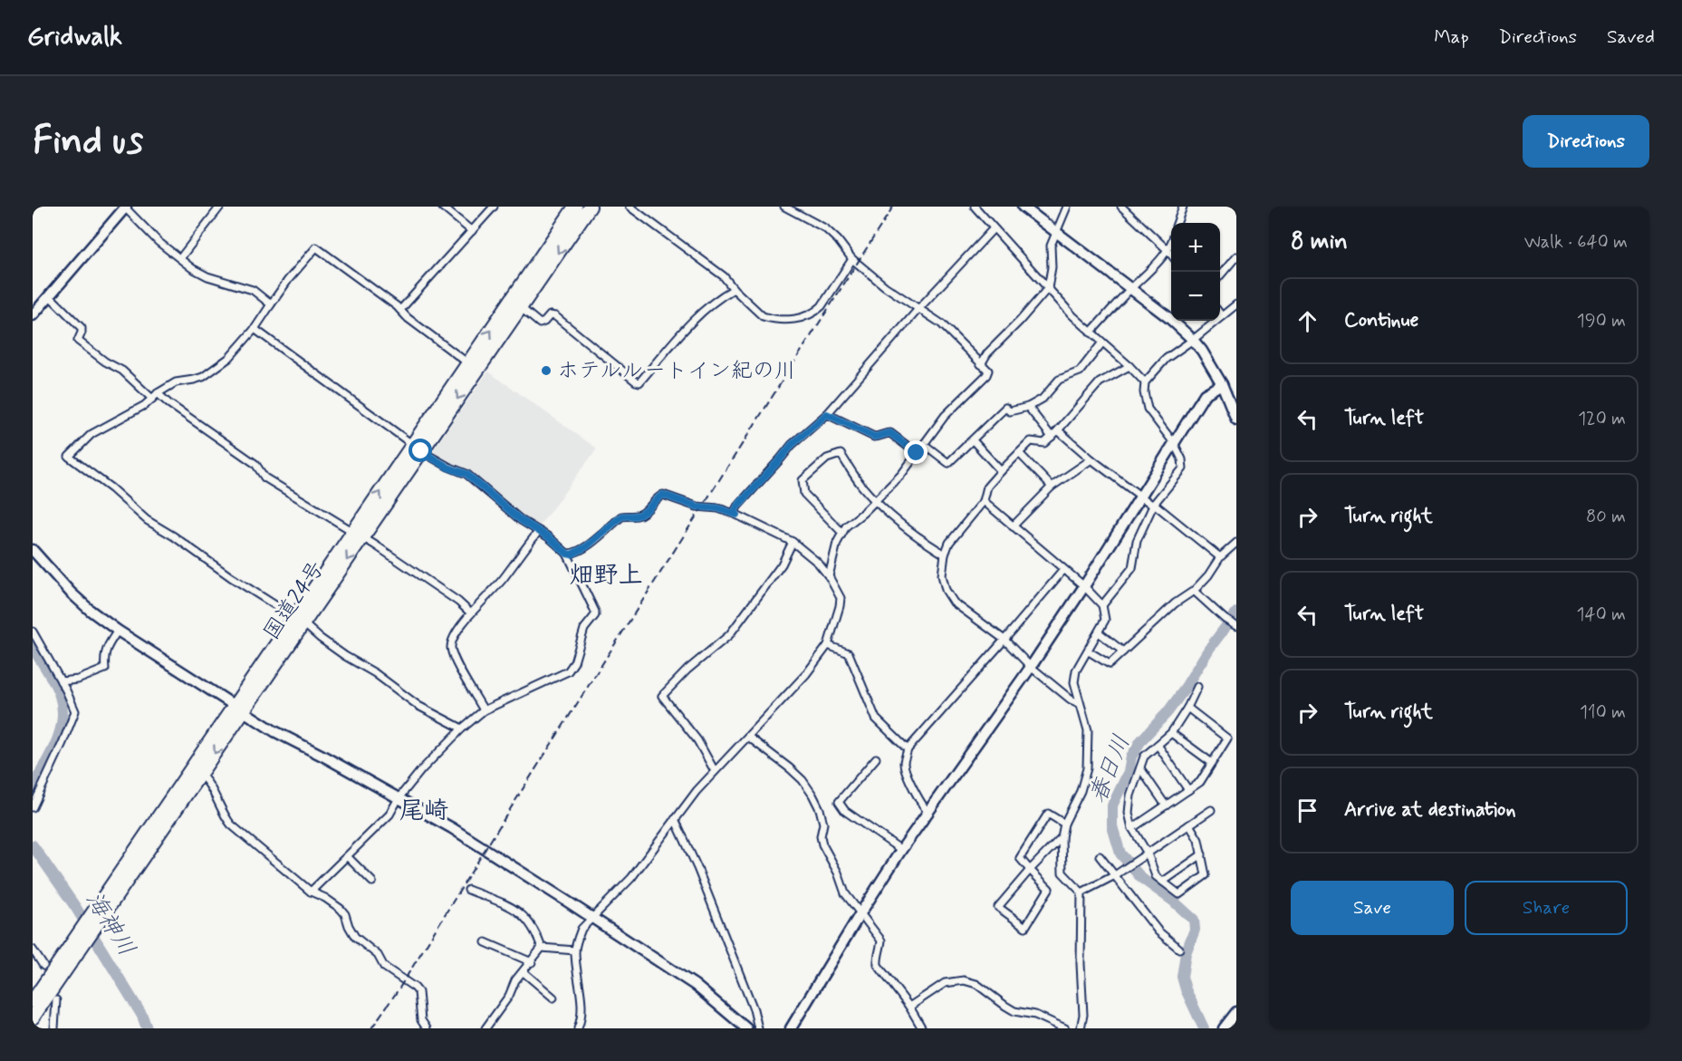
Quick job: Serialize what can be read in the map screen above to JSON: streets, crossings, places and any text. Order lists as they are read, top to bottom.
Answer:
{
  "streets": {
    "highway": ["国道24号"]
  },
  "districts": ["畑野上", "尾崎"],
  "water": ["春日川", "海神川"],
  "places": ["ホテルルートイン紀の川"],
  "page": {
    "header": "Gridwalk",
    "nav": ["Map", "Directions", "Saved"],
    "buttons": [
      "Directions",
      ["Save", "Share"]
    ],
    "title": "Find us",
    "heading": ["8 min", "Walk · 640 m"],
    "map_buttons": ["+", "−"],
    "list": [
      ["Continue", "190 m"],
      ["Turn left", "120 m"],
      ["Turn right", "80 m"],
      ["Turn left", "140 m"],
      ["Turn right", "110 m"],
      "Arrive at destination"
    ]
  }
}
